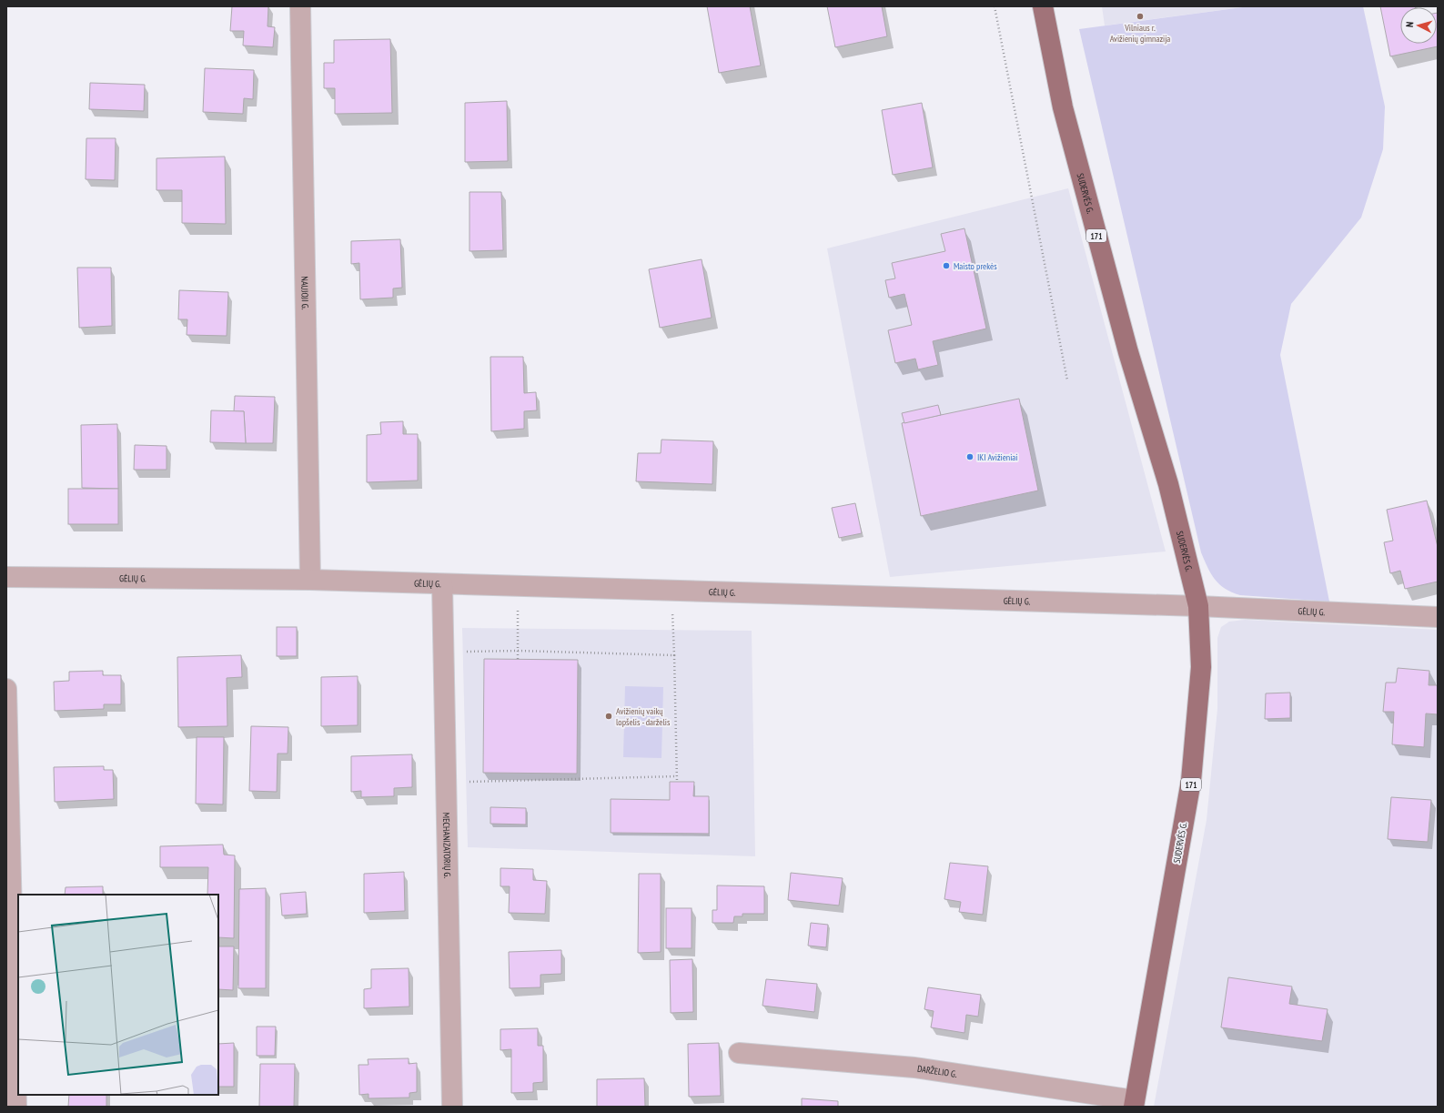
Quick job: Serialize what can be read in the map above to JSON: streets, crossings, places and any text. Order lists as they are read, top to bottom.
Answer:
{
  "streets": {
    "main road": ["SUDERVĖS G.", "171"],
    "street": [
      "NAUJOJI G.",
      "GĖLIŲ G.",
      "MECHANIZATORIŲ G.",
      "DARŽELIO G."
    ]
  },
  "crossings": [
    ["SUDERVĖS G.", "GĖLIŲ G."],
    ["SUDERVĖS G.", "DARŽELIO G."],
    ["NAUJOJI G.", "GĖLIŲ G."],
    ["GĖLIŲ G.", "MECHANIZATORIŲ G."]
  ],
  "places": [
    "Vilniaus r. Avižienių gimnazija",
    "Maisto prekės",
    "IKI Avižieniai",
    "Avižienių vaikų lopšelis - darželis"
  ],
  "north": "left"
}
